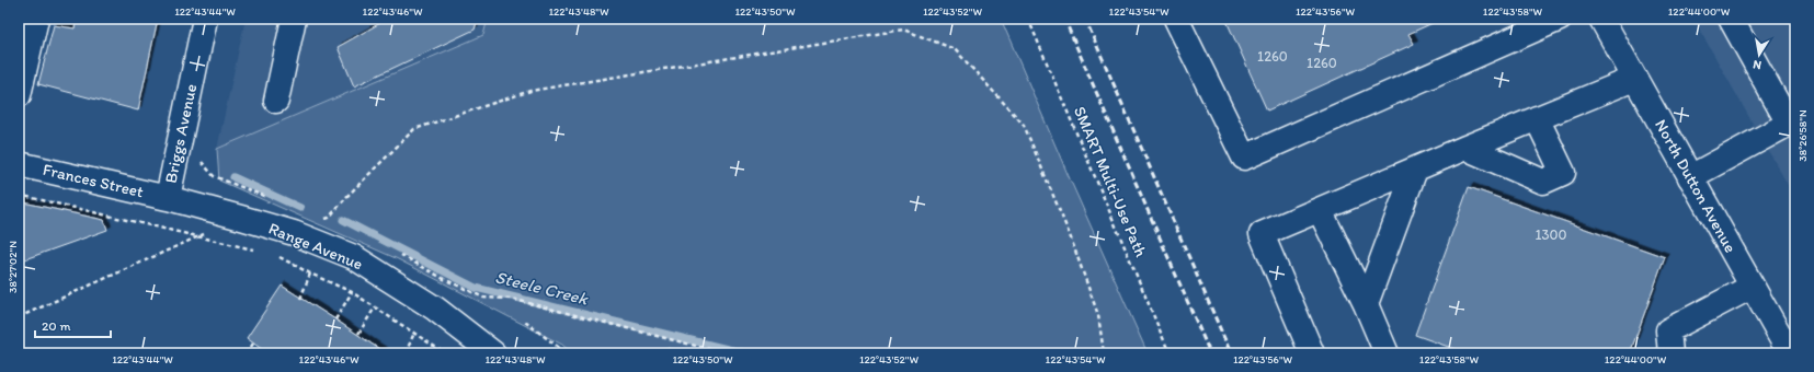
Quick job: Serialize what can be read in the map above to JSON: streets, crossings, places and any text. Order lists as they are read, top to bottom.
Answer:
{
  "streets": {
    "street": [
      "Briggs Avenue",
      "Frances Street",
      "North Dutton Avenue",
      "Range Avenue"
    ],
    "path": ["SMART Multi-Use Path"]
  },
  "crossings": [
    ["Briggs Avenue", "Frances Street"],
    ["Briggs Avenue", "Range Avenue"],
    ["Frances Street", "Range Avenue"]
  ],
  "water": ["Steele Creek"],
  "house_numbers": ["1260", "1260", "1300"],
  "scale_bar": "20 m",
  "north": "bottom",
  "coordinates": [
    "122°43'44\"W",
    "122°43'46\"W",
    "122°43'48\"W",
    "122°43'50\"W",
    "122°43'52\"W",
    "122°43'54\"W",
    "122°43'56\"W",
    "122°43'58\"W",
    "122°44'00\"W",
    "38°26'58\"N",
    "38°27'02\"N"
  ]
}
